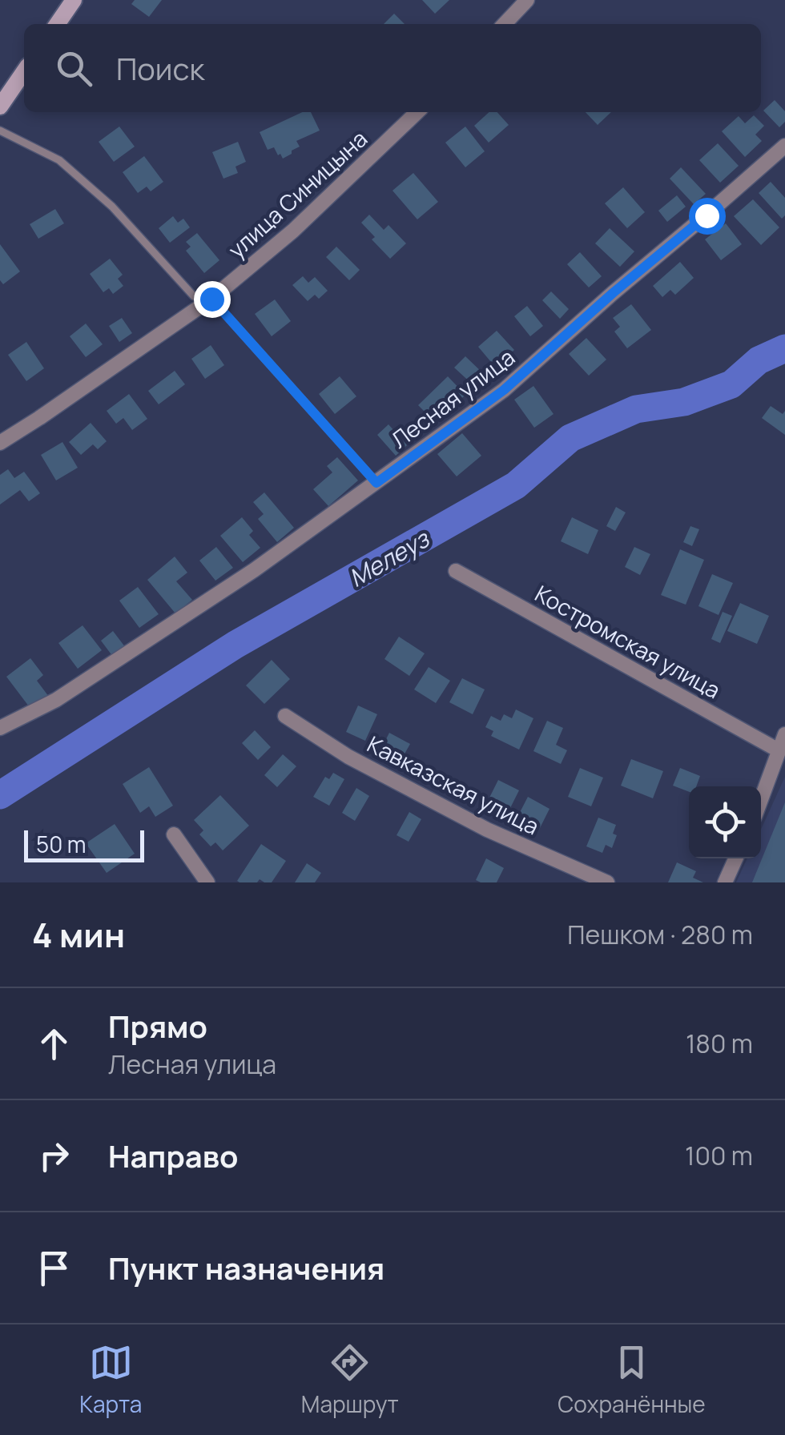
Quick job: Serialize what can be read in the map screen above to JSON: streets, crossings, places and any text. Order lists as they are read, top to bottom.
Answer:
{
  "streets": {
    "street": [
      "улица Синицына",
      "Лесная улица",
      "Костромская улица",
      "Кавказская улица"
    ]
  },
  "water": ["Мелеуз"],
  "scale_bar": "50 m",
  "page": {
    "search": "Поиск",
    "scale": "50 m",
    "heading": ["4 мин", "Пешком · 280 m"],
    "list": [
      ["Прямо", "Лесная улица", "180 m"],
      ["Направо", "100 m"],
      "Пункт назначения"
    ],
    "nav": ["Карта", "Маршрут", "Сохранённые"]
  }
}
